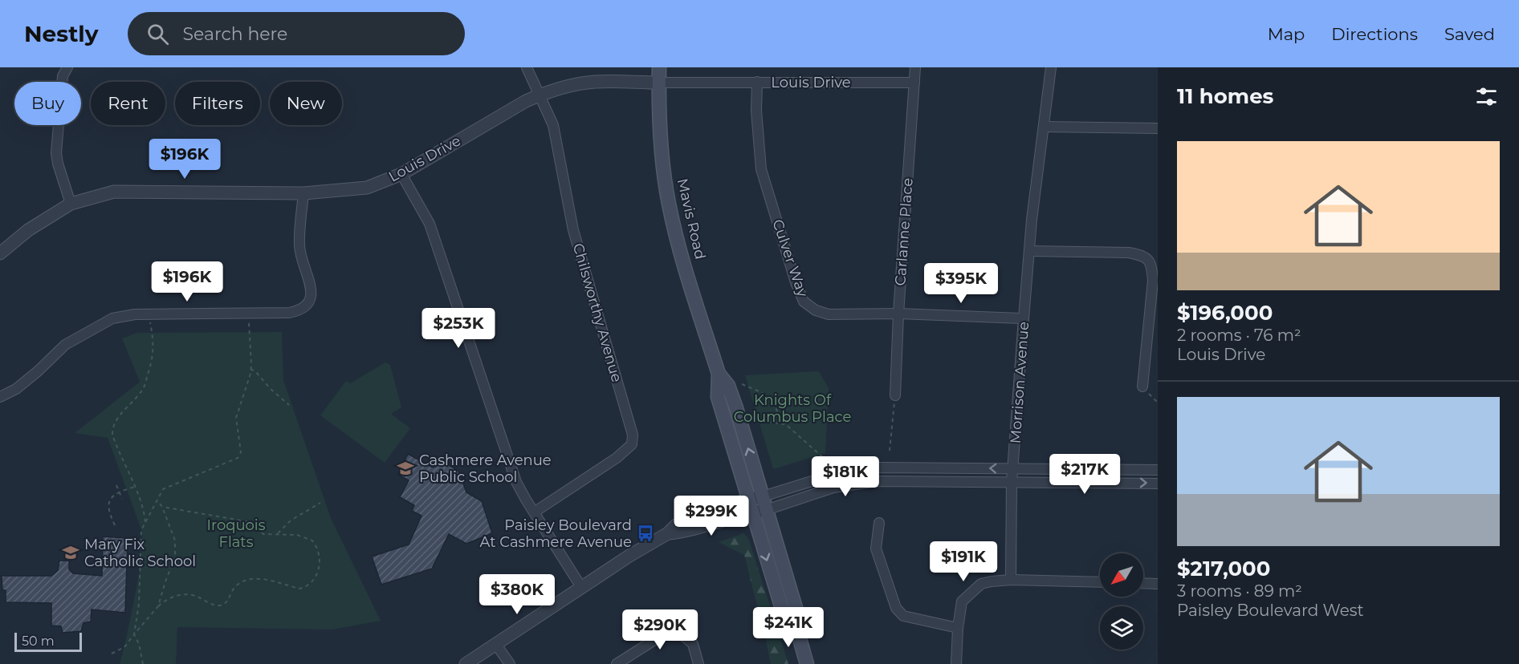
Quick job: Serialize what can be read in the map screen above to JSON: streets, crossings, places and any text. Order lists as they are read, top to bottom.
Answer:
{
  "streets": {
    "main road": ["Mavis Road"],
    "street": [
      "Louis Drive",
      "Carlanne Place",
      "Culver Way",
      "Chilsworthy Avenue",
      "Morrison Avenue"
    ]
  },
  "crossings": [
    ["Louis Drive", "Mavis Road"],
    ["Louis Drive", "Carlanne Place"],
    ["Louis Drive", "Culver Way"],
    ["Louis Drive", "Chilsworthy Avenue"],
    ["Carlanne Place", "Culver Way"],
    ["Culver Way", "Morrison Avenue"]
  ],
  "parks": ["Knights Of Columbus Place", "Iroquois Flats"],
  "places": {
    "school or university": ["Cashmere Avenue Public School", "Mary Fix Catholic School"],
    "bus stop": ["Paisley Boulevard At Cashmere Avenue"]
  },
  "scale_bar": "50 m",
  "north": "bottom left",
  "page": {
    "header": "Nestly",
    "search": "Search here",
    "nav": ["Map", "Directions", "Saved"],
    "heading": "11 homes",
    "chip": [
      "Buy",
      "Rent",
      "Filters",
      "New"
    ],
    "list": [
      {
        "name": "$196,000",
        "note": "2 rooms · 76 m² · Louis Drive"
      },
      {
        "name": "$217,000",
        "note": "3 rooms · 89 m² · Paisley Boulevard West"
      }
    ],
    "price": [
      "$196K",
      "$196K",
      "$395K",
      "$253K",
      "$217K",
      "$181K",
      "$299K",
      "$191K",
      "$380K",
      "$241K",
      "$290K"
    ],
    "scale": "50 m"
  }
}
